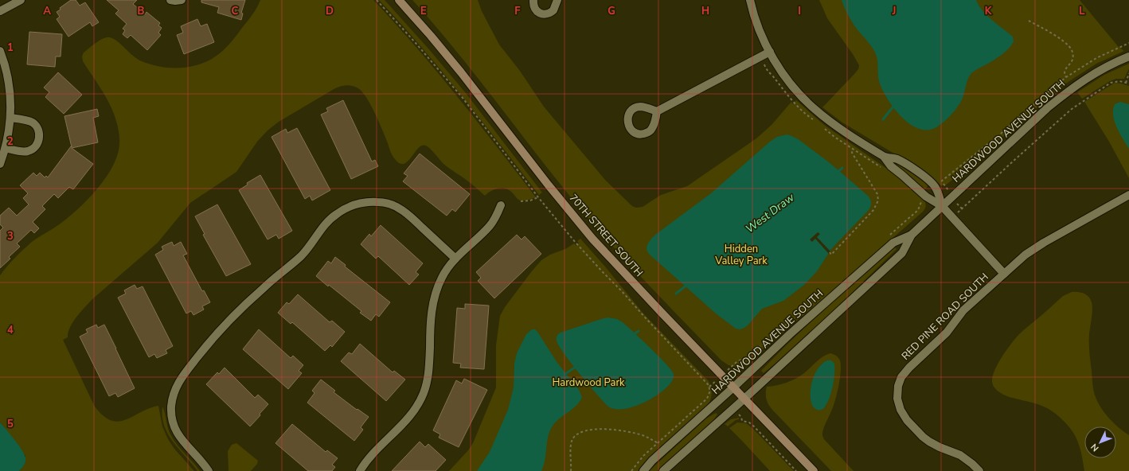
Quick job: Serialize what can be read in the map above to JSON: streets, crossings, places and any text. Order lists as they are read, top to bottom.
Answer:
{
  "streets": {
    "main road": ["70TH STREET SOUTH"],
    "street": ["HARDWOOD AVENUE SOUTH", "RED PINE ROAD SOUTH"]
  },
  "crossings": [
    ["HARDWOOD AVENUE SOUTH", "70TH STREET SOUTH"],
    ["HARDWOOD AVENUE SOUTH", "RED PINE ROAD SOUTH"]
  ],
  "water": ["West Draw"],
  "parks": ["Hidden Valley Park", "Hardwood Park"],
  "north": "bottom left",
  "grid": {
    "columns": [
      "A",
      "B",
      "C",
      "D",
      "E",
      "F",
      "G",
      "H",
      "I",
      "J",
      "K",
      "L"
    ],
    "rows": [
      "1",
      "2",
      "3",
      "4",
      "5"
    ]
  }
}
